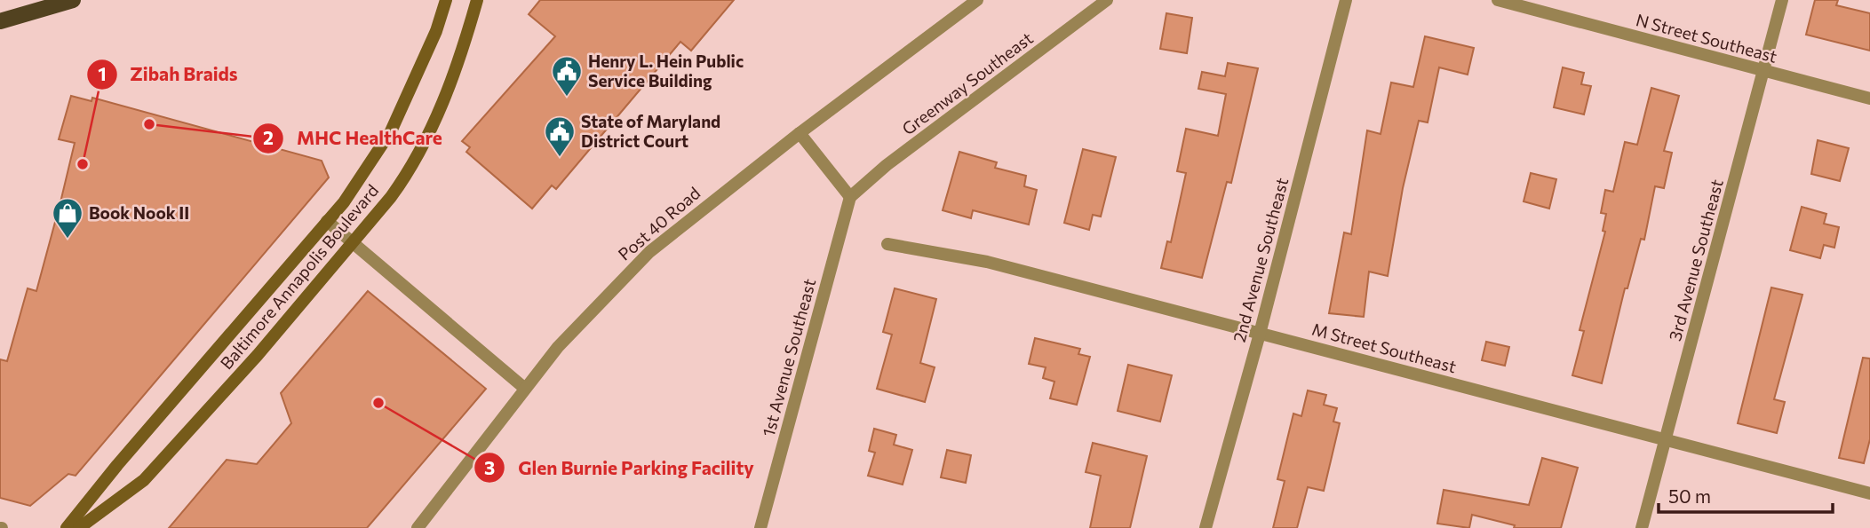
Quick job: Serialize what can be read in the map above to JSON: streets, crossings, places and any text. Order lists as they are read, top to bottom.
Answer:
{
  "streets": {
    "main road": ["Baltimore Annapolis Boulevard"],
    "street": [
      "N Street Southeast",
      "Greenway Southeast",
      "Post 40 Road",
      "2nd Avenue Southeast",
      "3rd Avenue Southeast",
      "M Street Southeast",
      "1st Avenue Southeast"
    ]
  },
  "crossings": [
    ["N Street Southeast", "3rd Avenue Southeast"],
    ["Greenway Southeast", "1st Avenue Southeast"],
    ["2nd Avenue Southeast", "M Street Southeast"],
    ["3rd Avenue Southeast", "M Street Southeast"]
  ],
  "places": {
    "public building": ["Henry L. Hein Public Service Building", "State of Maryland District Court"],
    "other": ["MHC HealthCare", "Zibah Braids", "Glen Burnie Parking Facility"],
    "shop": ["Book Nook II"]
  },
  "scale_bar": "50 m"
}
